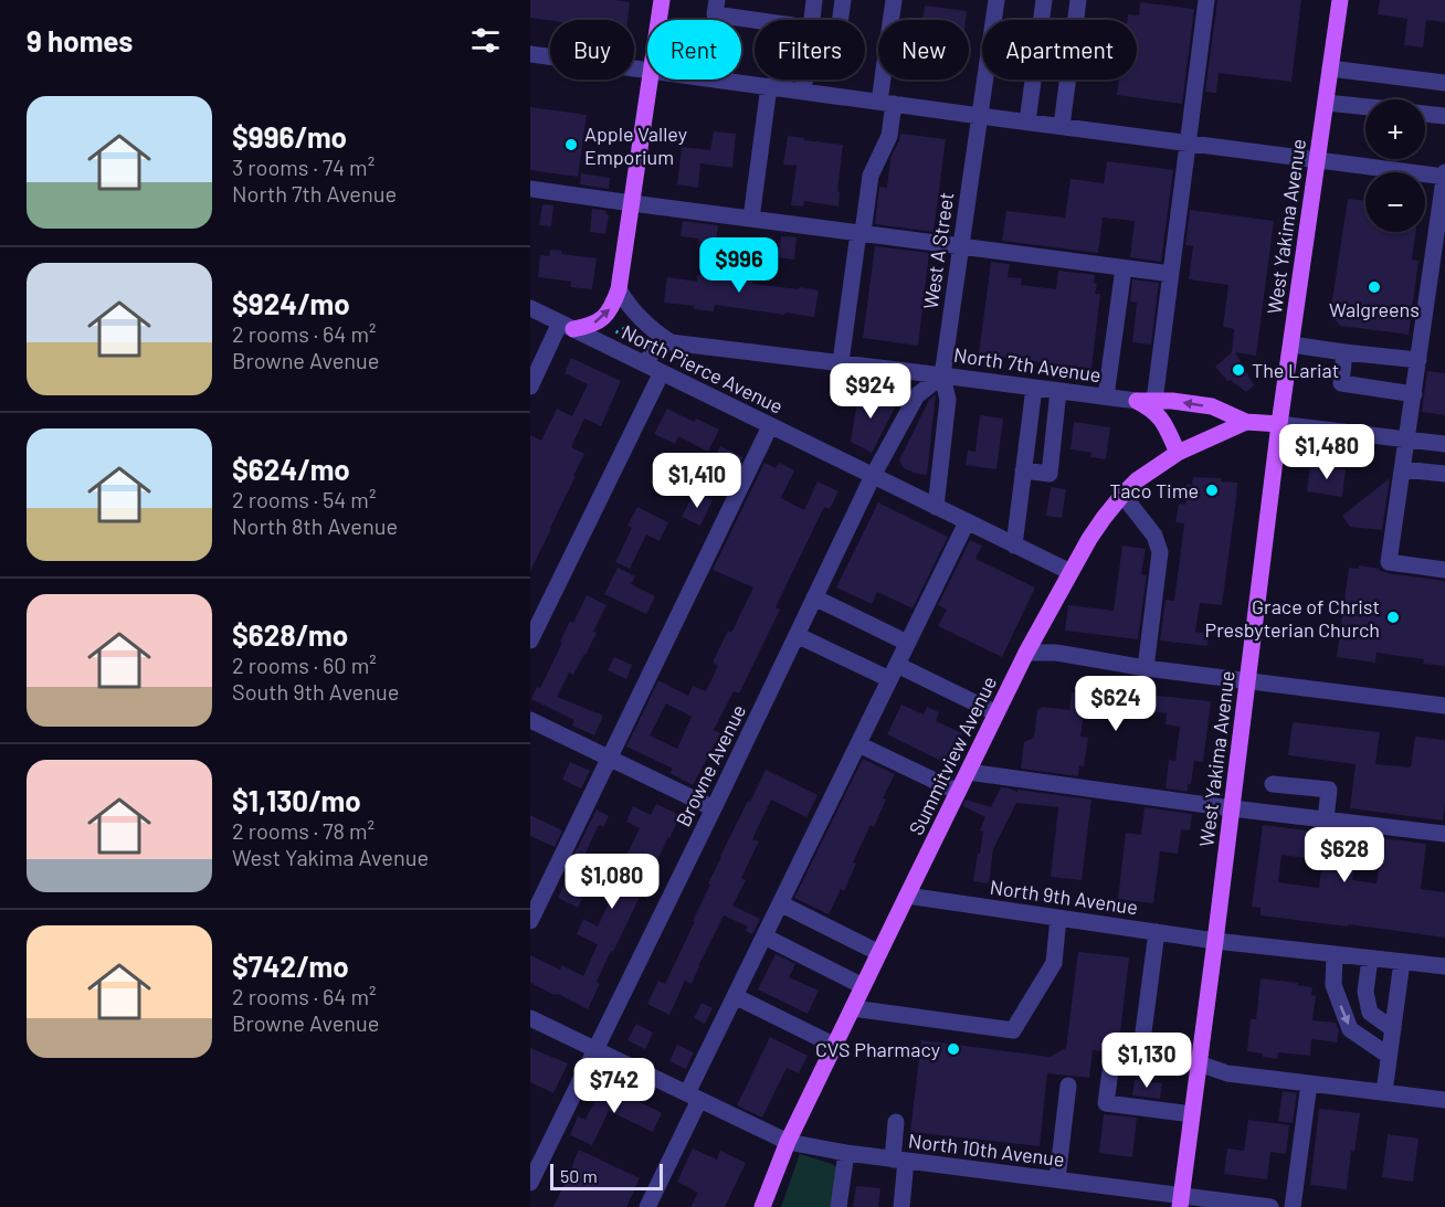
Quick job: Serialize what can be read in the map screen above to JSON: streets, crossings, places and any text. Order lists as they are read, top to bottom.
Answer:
{
  "streets": {
    "main road": ["West Yakima Avenue", "Summitview Avenue"],
    "street": [
      "West A Street",
      "North 7th Avenue",
      "North Pierce Avenue",
      "Browne Avenue",
      "North 9th Avenue",
      "North 10th Avenue"
    ]
  },
  "crossings": [
    ["West Yakima Avenue", "Summitview Avenue"],
    ["West Yakima Avenue", "North 9th Avenue"],
    ["West Yakima Avenue", "North 10th Avenue"],
    ["West A Street", "North 7th Avenue"],
    ["West A Street", "North Pierce Avenue"],
    ["West A Street", "Browne Avenue"],
    ["North 7th Avenue", "Browne Avenue"],
    ["North Pierce Avenue", "Summitview Avenue"],
    ["North Pierce Avenue", "Browne Avenue"],
    ["Summitview Avenue", "North 9th Avenue"],
    ["Summitview Avenue", "North 10th Avenue"],
    ["Browne Avenue", "North 10th Avenue"]
  ],
  "places": [
    "Apple Valley Emporium",
    "Walgreens",
    "The Lariat",
    "Taco Time",
    "Grace of Christ Presbyterian Church",
    "CVS Pharmacy"
  ],
  "scale_bar": "50 m",
  "page": {
    "heading": "9 homes",
    "chip": [
      "Buy",
      "Rent",
      "Filters",
      "New",
      "Apartment"
    ],
    "list": [
      {
        "name": "$996/mo",
        "note": "3 rooms · 74 m² · North 7th Avenue"
      },
      {
        "name": "$924/mo",
        "note": "2 rooms · 64 m² · Browne Avenue"
      },
      {
        "name": "$624/mo",
        "note": "2 rooms · 54 m² · North 8th Avenue"
      },
      {
        "name": "$628/mo",
        "note": "2 rooms · 60 m² · South 9th Avenue"
      },
      {
        "name": "$1,130/mo",
        "note": "2 rooms · 78 m² · West Yakima Avenue"
      },
      {
        "name": "$742/mo",
        "note": "2 rooms · 64 m² · Browne Avenue"
      }
    ],
    "map_buttons": ["+", "−"],
    "price": [
      "$996",
      "$924",
      "$1,480",
      "$1,410",
      "$624",
      "$628",
      "$1,080",
      "$1,130",
      "$742"
    ],
    "scale": "50 m"
  }
}
